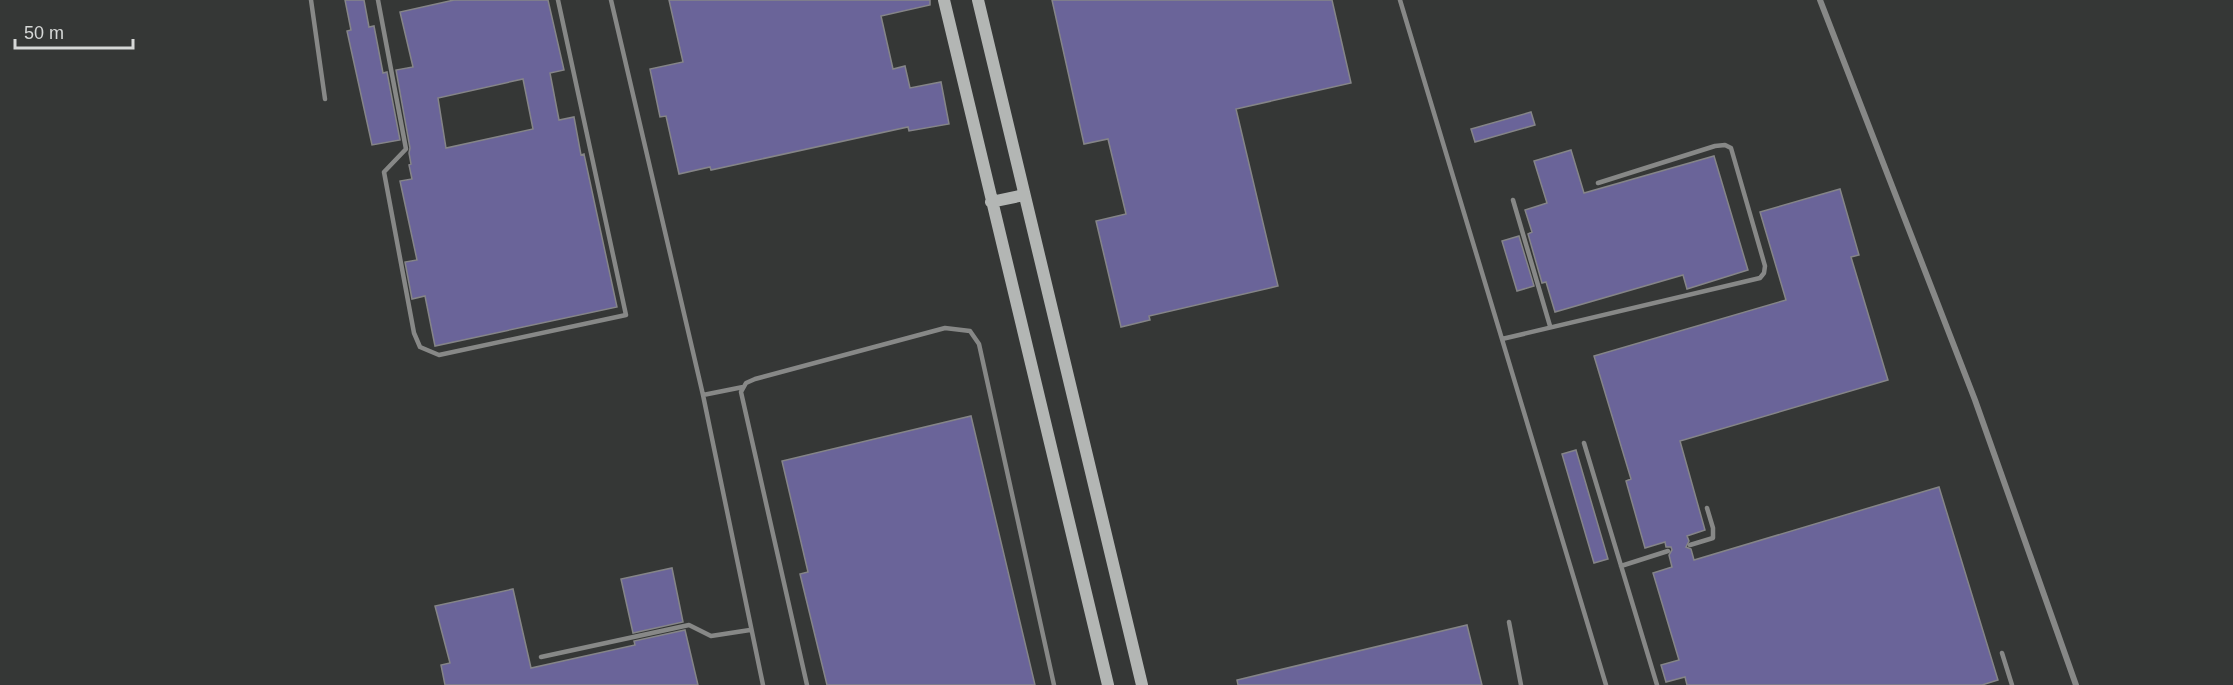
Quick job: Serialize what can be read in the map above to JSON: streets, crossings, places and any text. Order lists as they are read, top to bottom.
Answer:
{
  "scale_bar": "50 m"
}
